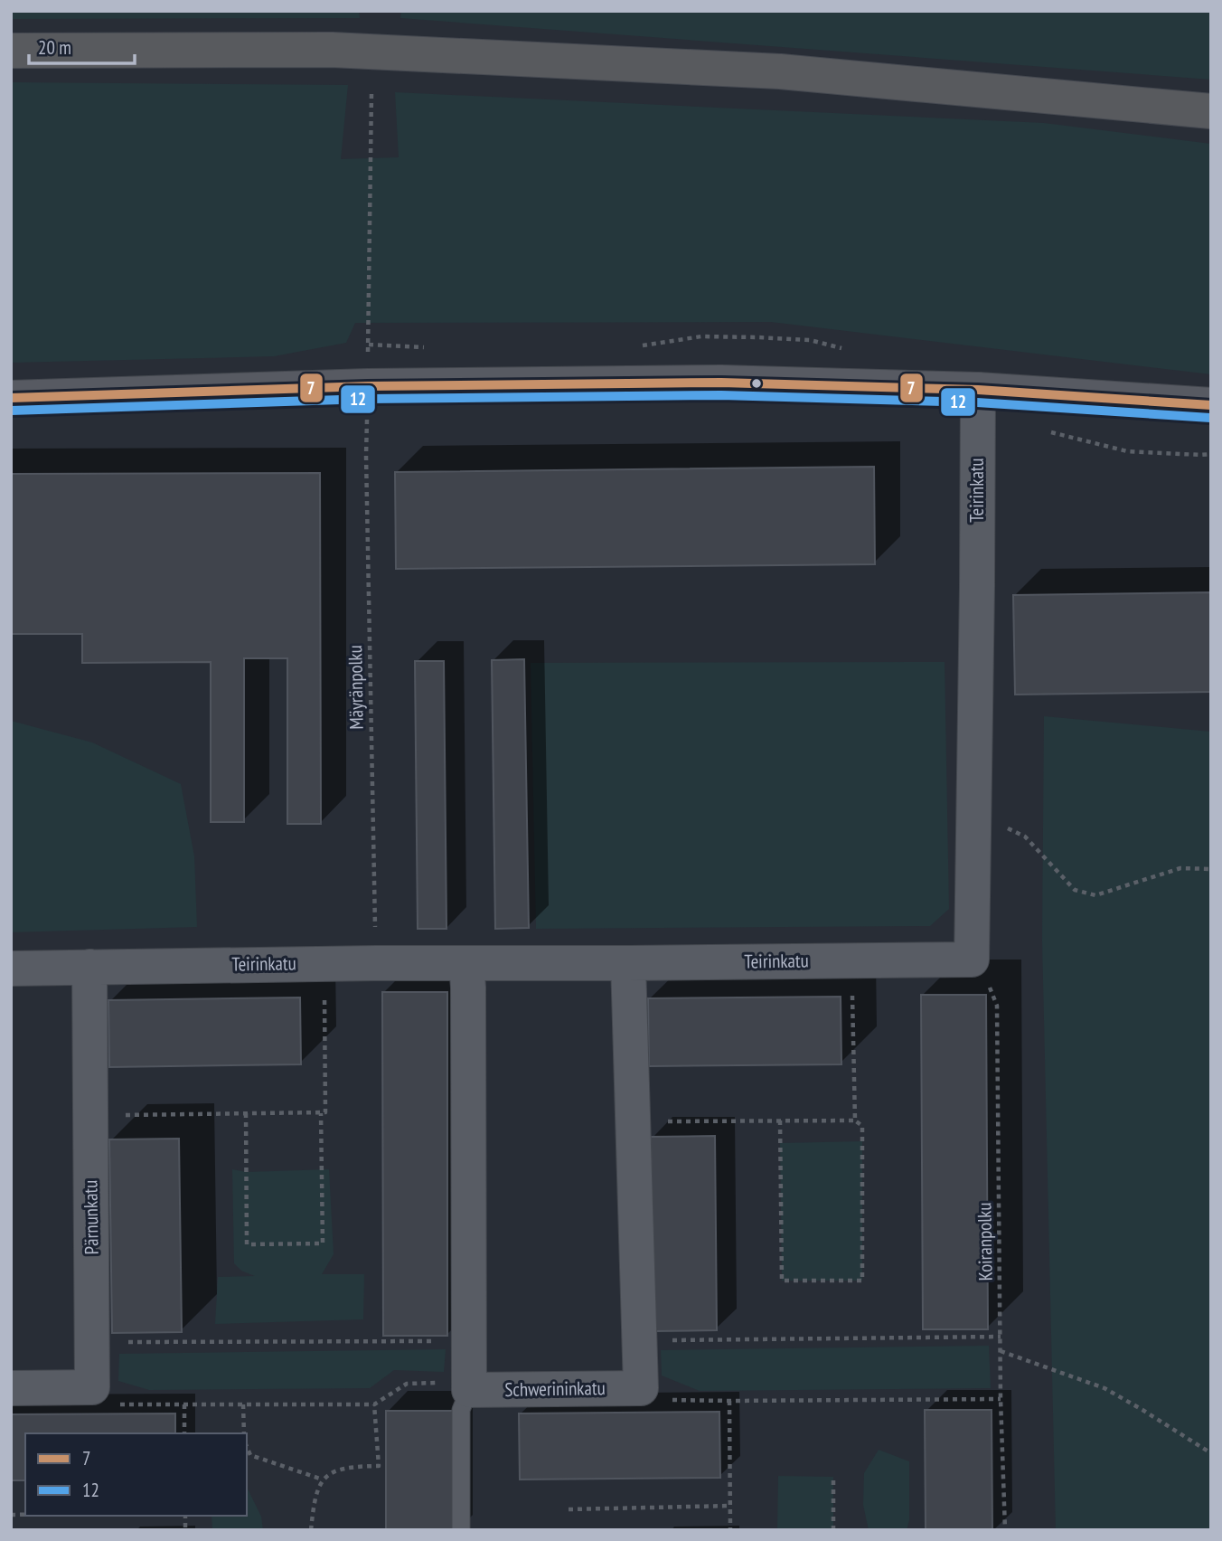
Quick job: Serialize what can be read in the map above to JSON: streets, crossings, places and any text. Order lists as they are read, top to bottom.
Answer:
{
  "streets": {
    "street": ["Teirinkatu", "Pärnunkatu", "Schwerininkatu"],
    "path": ["Mäyränpolku", "Koiranpolku"]
  },
  "crossings": [
    ["Teirinkatu", "Mäyränpolku"],
    ["Teirinkatu", "Pärnunkatu"],
    ["Teirinkatu", "Koiranpolku"]
  ],
  "lines": ["transit line 7", "transit line 12"],
  "legend": ["7", "12"],
  "scale_bar": "20 m"
}
